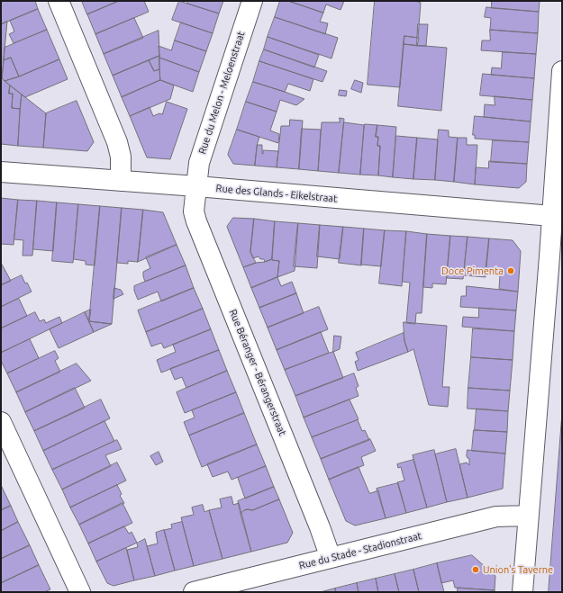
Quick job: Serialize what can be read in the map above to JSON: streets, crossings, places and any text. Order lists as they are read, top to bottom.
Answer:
{
  "streets": {
    "street": [
      "Rue du Melon - Meloenstraat",
      "Rue des Glands - Eikelstraat",
      "Rue Béranger - Bérangerstraat",
      "Rue du Stade - Stadionstraat"
    ]
  },
  "crossings": [
    ["Rue du Melon - Meloenstraat", "Rue des Glands - Eikelstraat"],
    ["Rue du Melon - Meloenstraat", "Rue Béranger - Bérangerstraat"],
    ["Rue des Glands - Eikelstraat", "Rue Béranger - Bérangerstraat"],
    ["Rue Béranger - Bérangerstraat", "Rue du Stade - Stadionstraat"]
  ],
  "places": ["Doce Pimenta", "Union's Taverne"]
}
